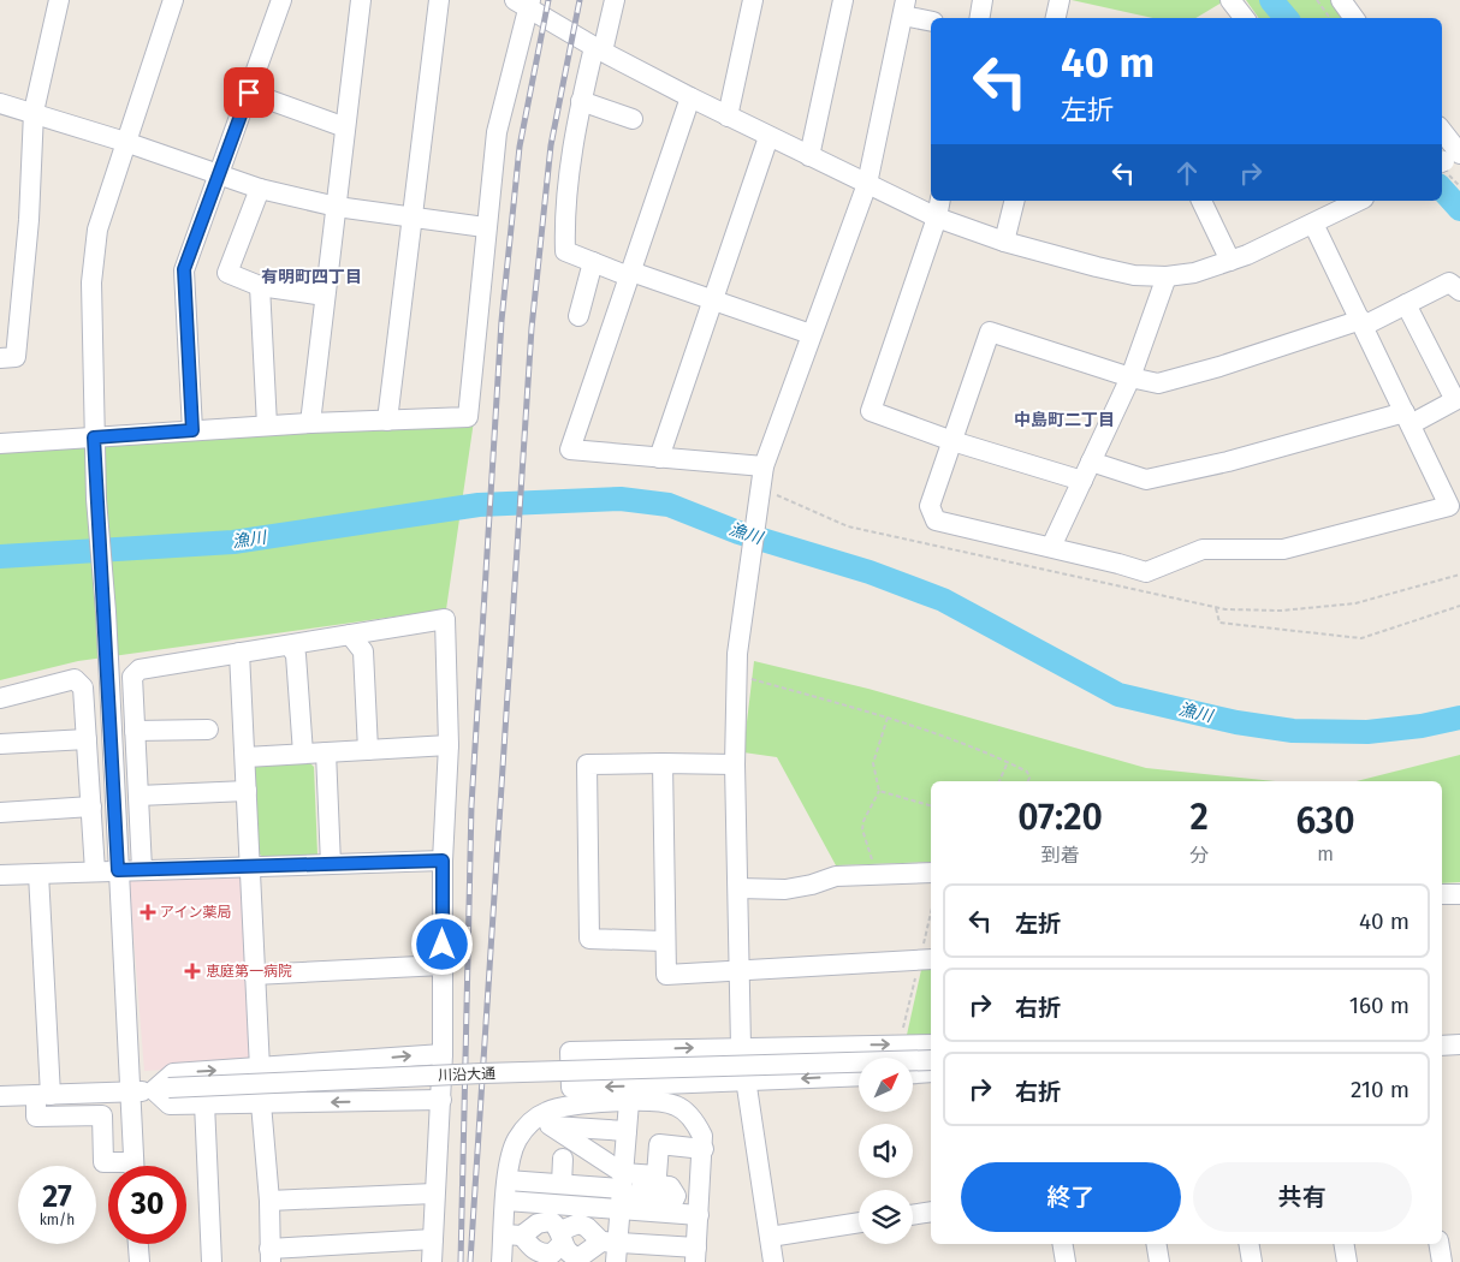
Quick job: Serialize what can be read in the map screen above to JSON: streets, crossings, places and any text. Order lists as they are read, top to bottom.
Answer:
{
  "streets": {
    "street": ["川沿大通"]
  },
  "districts": ["有明町四丁目", "中島町二丁目"],
  "water": ["漁川"],
  "places": {
    "health": ["アイン薬局", "恵庭第一病院"]
  },
  "north": "top right",
  "page": {
    "turn": ["40 m", "左折"],
    "eta": [
      "07:20",
      "到着",
      "2",
      "分",
      "630",
      "m"
    ],
    "list": [
      {
        "name": "左折",
        "value": "40 m"
      },
      {
        "name": "右折",
        "value": "160 m"
      },
      {
        "name": "右折",
        "value": "210 m"
      }
    ],
    "buttons": ["終了", "共有"],
    "speed": "27 km/h",
    "limit": "30"
  }
}
